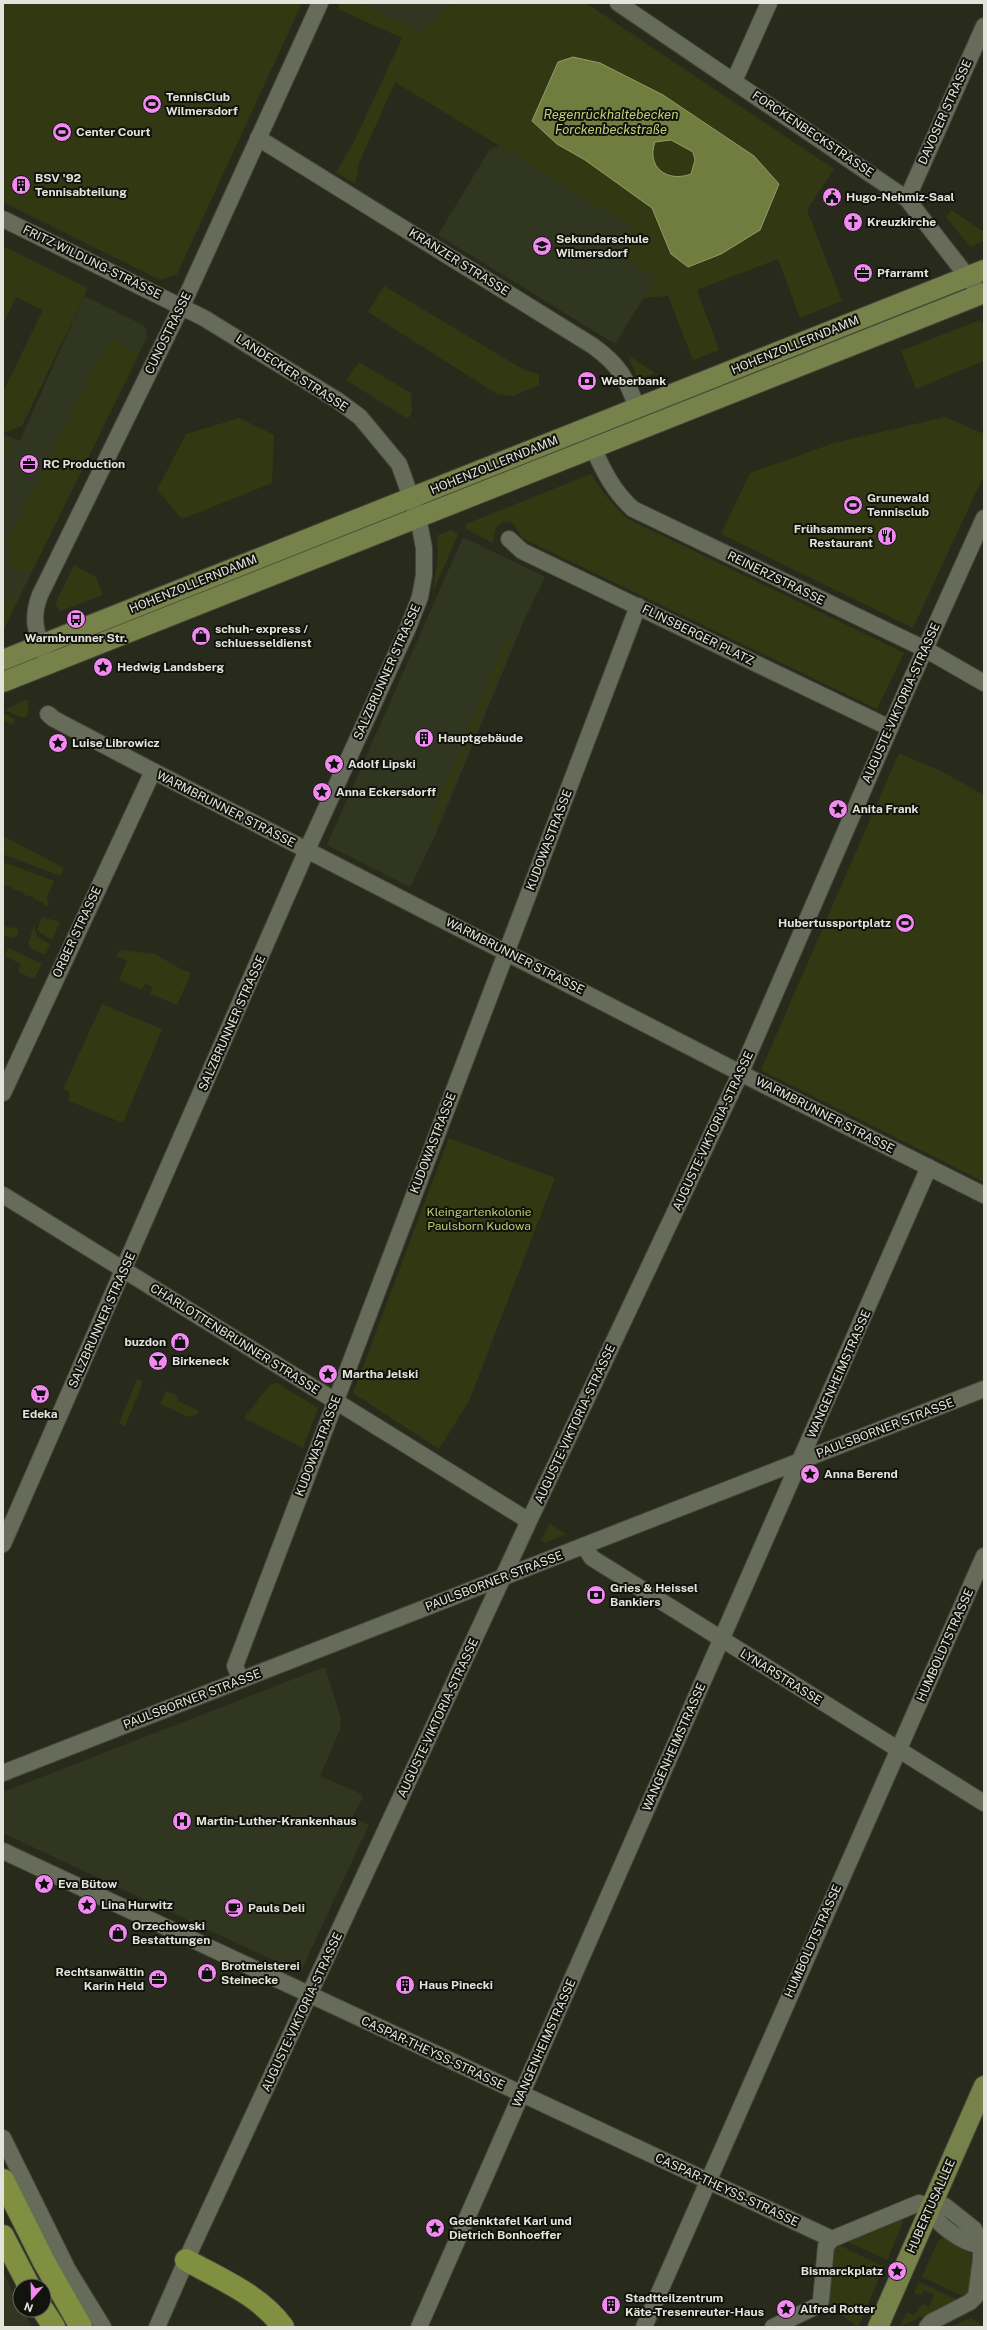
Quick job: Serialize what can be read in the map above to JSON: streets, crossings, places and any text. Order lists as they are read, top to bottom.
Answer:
{
  "streets": {
    "main road": ["HOHENZOLLERNDAMM", "HUBERTUSALLEE"],
    "street": [
      "DAVOSER STRASSE",
      "FORCKENBECKSTRASSE",
      "FRITZ-WILDUNG-STRASSE",
      "KRANZER STRASSE",
      "CUNOSTRASSE",
      "LANDECKER STRASSE",
      "REINERZSTRASSE",
      "FLINSBERGER PLATZ",
      "SALZBRUNNER STRASSE",
      "AUGUSTE-VIKTORIA-STRASSE",
      "WARMBRUNNER STRASSE",
      "KUDOWASTRASSE",
      "ORBER STRASSE",
      "CHARLOTTENBRUNNER STRASSE",
      "WANGENHEIMSTRASSE",
      "PAULSBORNER STRASSE",
      "HUMBOLDTSTRASSE",
      "LYNARSTRASSE",
      "CASPAR-THEYSS-STRASSE"
    ]
  },
  "crossings": [
    ["DAVOSER STRASSE", "FORCKENBECKSTRASSE"],
    ["FORCKENBECKSTRASSE", "HOHENZOLLERNDAMM"],
    ["FRITZ-WILDUNG-STRASSE", "CUNOSTRASSE"],
    ["FRITZ-WILDUNG-STRASSE", "LANDECKER STRASSE"],
    ["KRANZER STRASSE", "CUNOSTRASSE"],
    ["KRANZER STRASSE", "HOHENZOLLERNDAMM"],
    ["CUNOSTRASSE", "HOHENZOLLERNDAMM"],
    ["CUNOSTRASSE", "LANDECKER STRASSE"],
    ["HOHENZOLLERNDAMM", "LANDECKER STRASSE"],
    ["HOHENZOLLERNDAMM", "REINERZSTRASSE"],
    ["HOHENZOLLERNDAMM", "SALZBRUNNER STRASSE"],
    ["LANDECKER STRASSE", "SALZBRUNNER STRASSE"],
    ["REINERZSTRASSE", "AUGUSTE-VIKTORIA-STRASSE"],
    ["FLINSBERGER PLATZ", "AUGUSTE-VIKTORIA-STRASSE"],
    ["FLINSBERGER PLATZ", "KUDOWASTRASSE"],
    ["SALZBRUNNER STRASSE", "WARMBRUNNER STRASSE"],
    ["SALZBRUNNER STRASSE", "CHARLOTTENBRUNNER STRASSE"],
    ["AUGUSTE-VIKTORIA-STRASSE", "WARMBRUNNER STRASSE"],
    ["AUGUSTE-VIKTORIA-STRASSE", "CHARLOTTENBRUNNER STRASSE"],
    ["AUGUSTE-VIKTORIA-STRASSE", "PAULSBORNER STRASSE"],
    ["AUGUSTE-VIKTORIA-STRASSE", "CASPAR-THEYSS-STRASSE"],
    ["WARMBRUNNER STRASSE", "KUDOWASTRASSE"],
    ["WARMBRUNNER STRASSE", "ORBER STRASSE"],
    ["WARMBRUNNER STRASSE", "WANGENHEIMSTRASSE"],
    ["KUDOWASTRASSE", "CHARLOTTENBRUNNER STRASSE"],
    ["KUDOWASTRASSE", "PAULSBORNER STRASSE"],
    ["WANGENHEIMSTRASSE", "PAULSBORNER STRASSE"],
    ["WANGENHEIMSTRASSE", "LYNARSTRASSE"],
    ["WANGENHEIMSTRASSE", "CASPAR-THEYSS-STRASSE"],
    ["PAULSBORNER STRASSE", "LYNARSTRASSE"],
    ["HUMBOLDTSTRASSE", "LYNARSTRASSE"],
    ["HUMBOLDTSTRASSE", "CASPAR-THEYSS-STRASSE"]
  ],
  "water": ["Regenrückhaltebecken Forckenbeckstraße"],
  "parks": ["Kleingartenkolonie Paulsborn Kudowa"],
  "places": {
    "sports": [
      "TennisClub Wilmersdorf",
      "Center Court",
      "Grunewald Tennisclub",
      "Hubertussportplatz"
    ],
    "building": [
      "BSV '92 Tennisabteilung",
      "Hauptgebäude",
      "Haus Pinecki",
      "Stadtteilzentrum Käte-Tresenreuter-Haus"
    ],
    "public building": ["Hugo-Nehmiz-Saal"],
    "church": ["Kreuzkirche"],
    "school or university": ["Sekundarschule Wilmersdorf"],
    "office": ["Pfarramt", "RC Production", "Rechtsanwältin Karin Held"],
    "bank": ["Weberbank", "Gries & Heissel Bankiers"],
    "restaurant": ["Frühsammers Restaurant"],
    "bus stop": ["Warmbrunner Str."],
    "shop": [
      "schuh- express / schluesseldienst",
      "buzdon",
      "Orzechowski Bestattungen",
      "Brotmeisterei Steinecke"
    ],
    "place": [
      "Hedwig Landsberg",
      "Luise Librowicz",
      "Adolf Lipski",
      "Anna Eckersdorff",
      "Anita Frank",
      "Martha Jelski",
      "Anna Berend",
      "Eva Bütow",
      "Lina Hurwitz",
      "Gedenktafel Karl und Dietrich Bonhoeffer",
      "Bismarckplatz",
      "Alfred Rotter"
    ],
    "bar": ["Birkeneck"],
    "supermarket": ["Edeka"],
    "hospital": ["Martin-Luther-Krankenhaus"],
    "cafe": ["Pauls Deli"]
  },
  "north": "bottom"
}
